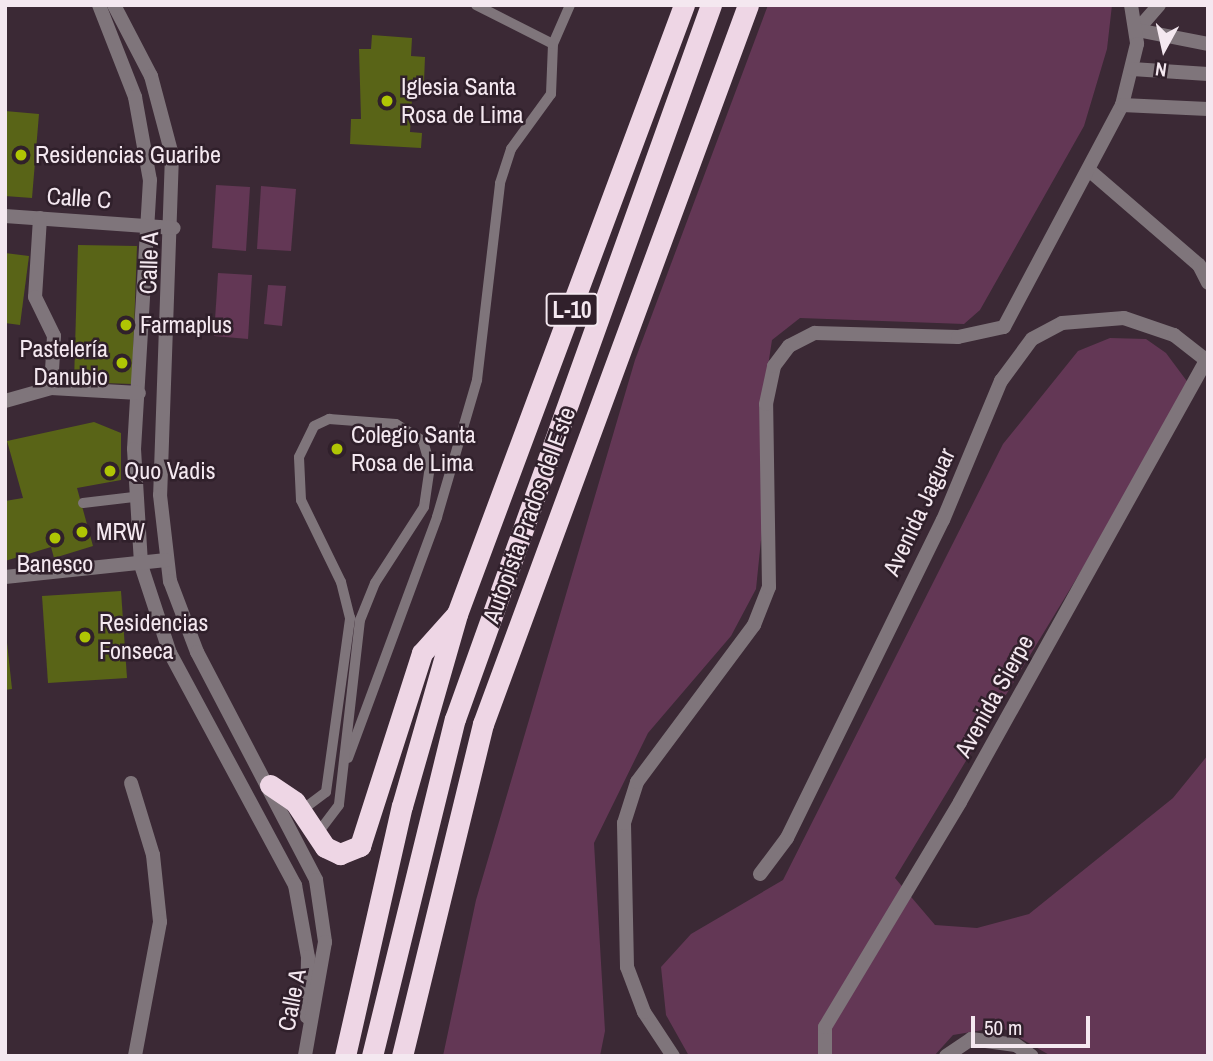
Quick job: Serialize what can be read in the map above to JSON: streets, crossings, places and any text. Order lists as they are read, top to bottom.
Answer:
{
  "streets": {
    "highway": ["L-10", "Autopista Prados del Este"],
    "street": [
      "Calle C",
      "Calle A",
      "Avenida Jaguar",
      "Avenida Sierpe"
    ]
  },
  "crossings": [
    ["Calle C", "Calle A"],
    ["Avenida Jaguar", "Avenida Sierpe"]
  ],
  "places": [
    "Iglesia Santa Rosa de Lima",
    "Residencias Guaribe",
    "Farmaplus",
    "Pastelería Danubio",
    "Colegio Santa Rosa de Lima",
    "Quo Vadis",
    "MRW",
    "Banesco",
    "Residencias Fonseca"
  ],
  "scale_bar": "50 m",
  "north": "bottom"
}
